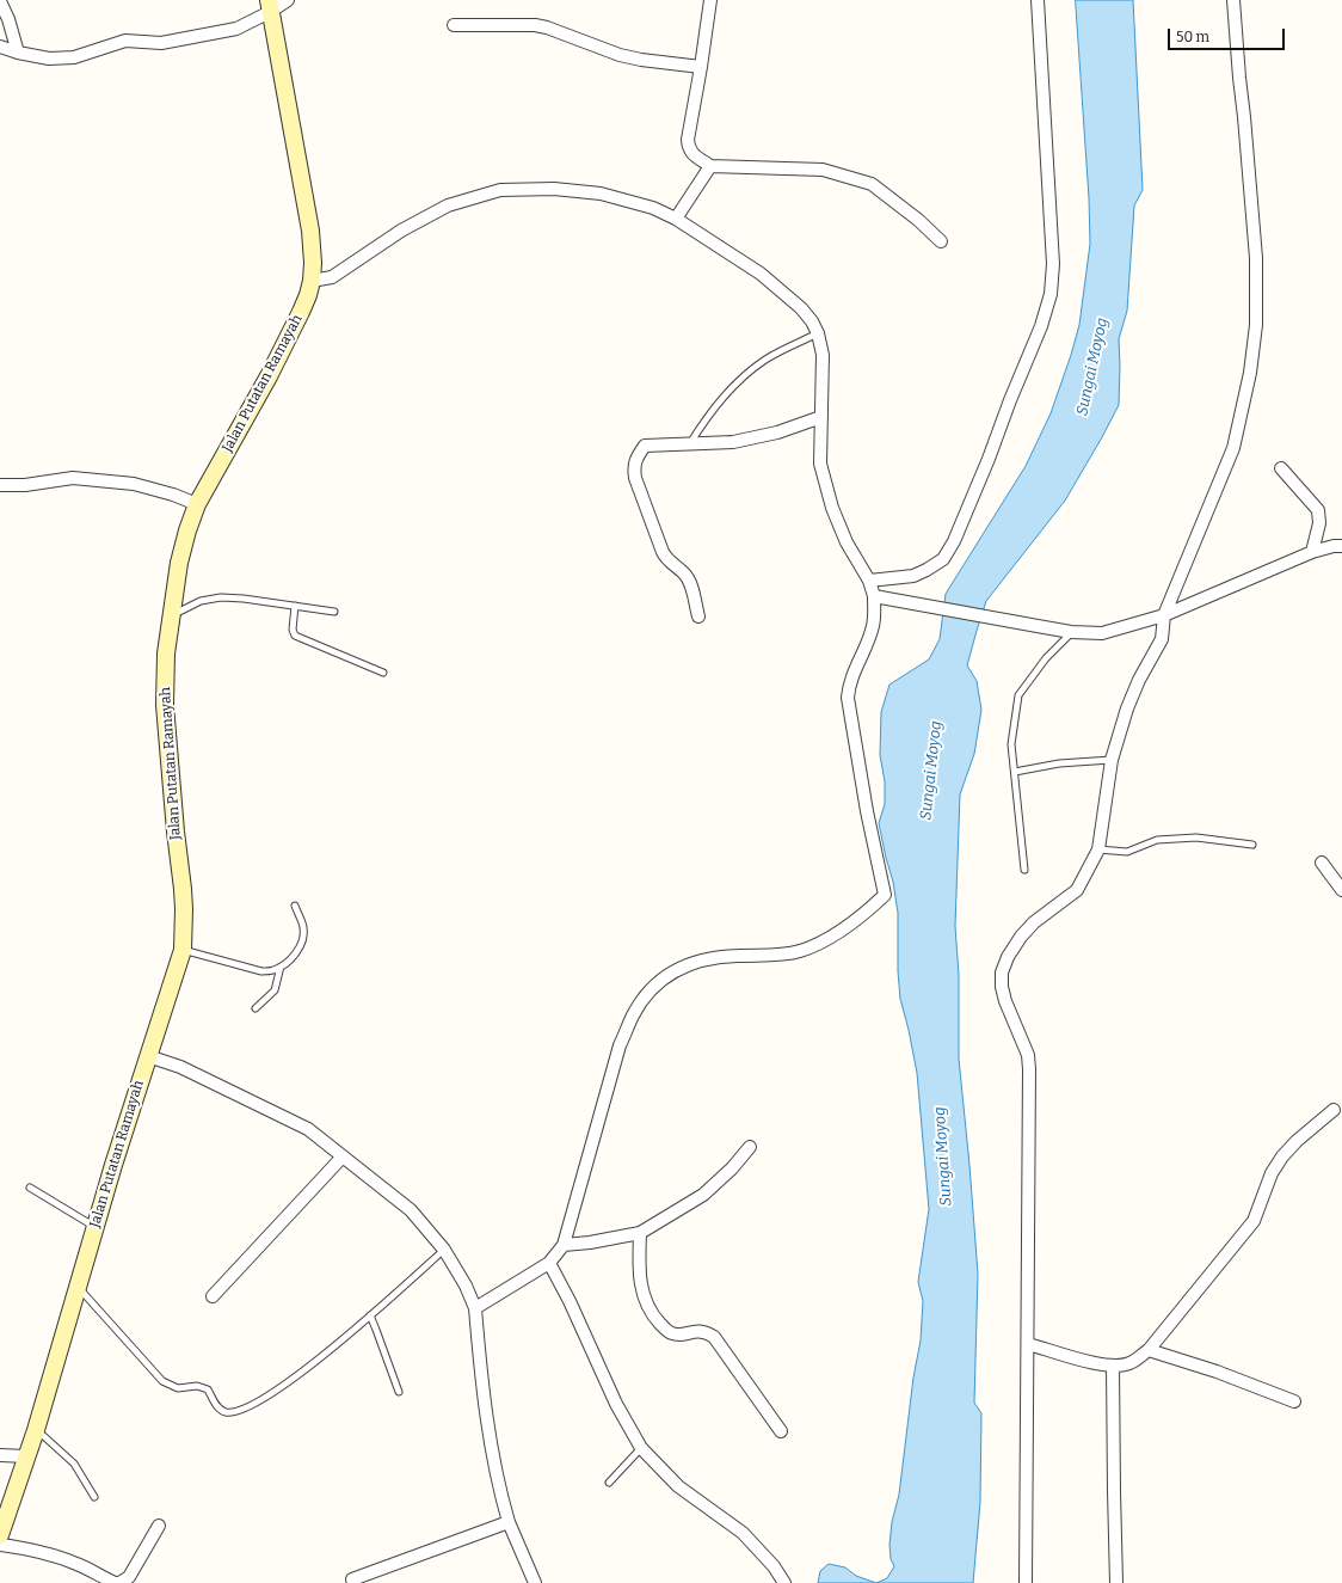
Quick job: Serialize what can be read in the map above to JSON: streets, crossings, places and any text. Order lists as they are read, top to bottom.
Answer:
{
  "streets": {
    "main road": ["Jalan Putatan Ramayah"]
  },
  "water": ["Sungai Moyog"],
  "scale_bar": "50 m"
}
